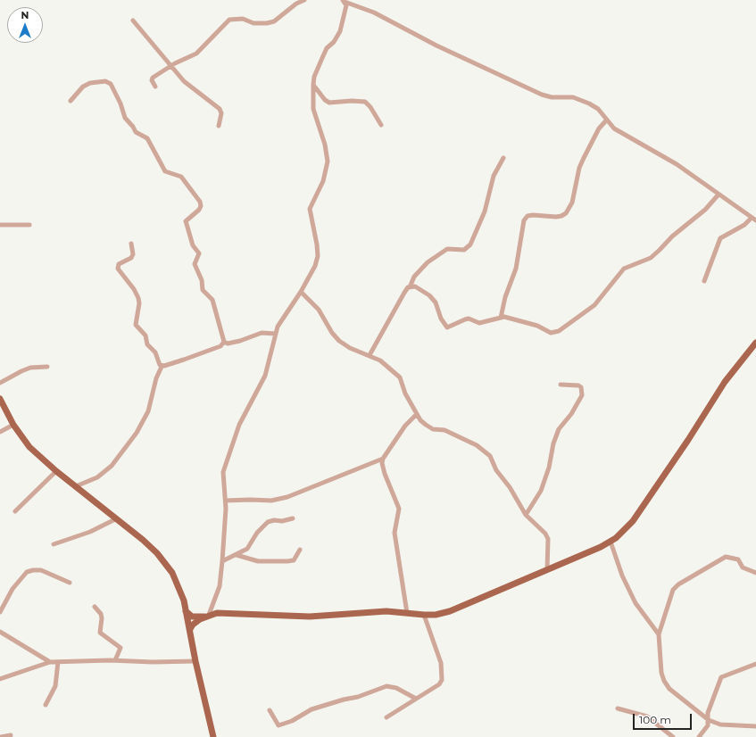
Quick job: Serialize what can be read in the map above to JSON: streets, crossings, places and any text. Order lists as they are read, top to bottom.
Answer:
{
  "scale_bar": "100 m",
  "north": "top"
}
